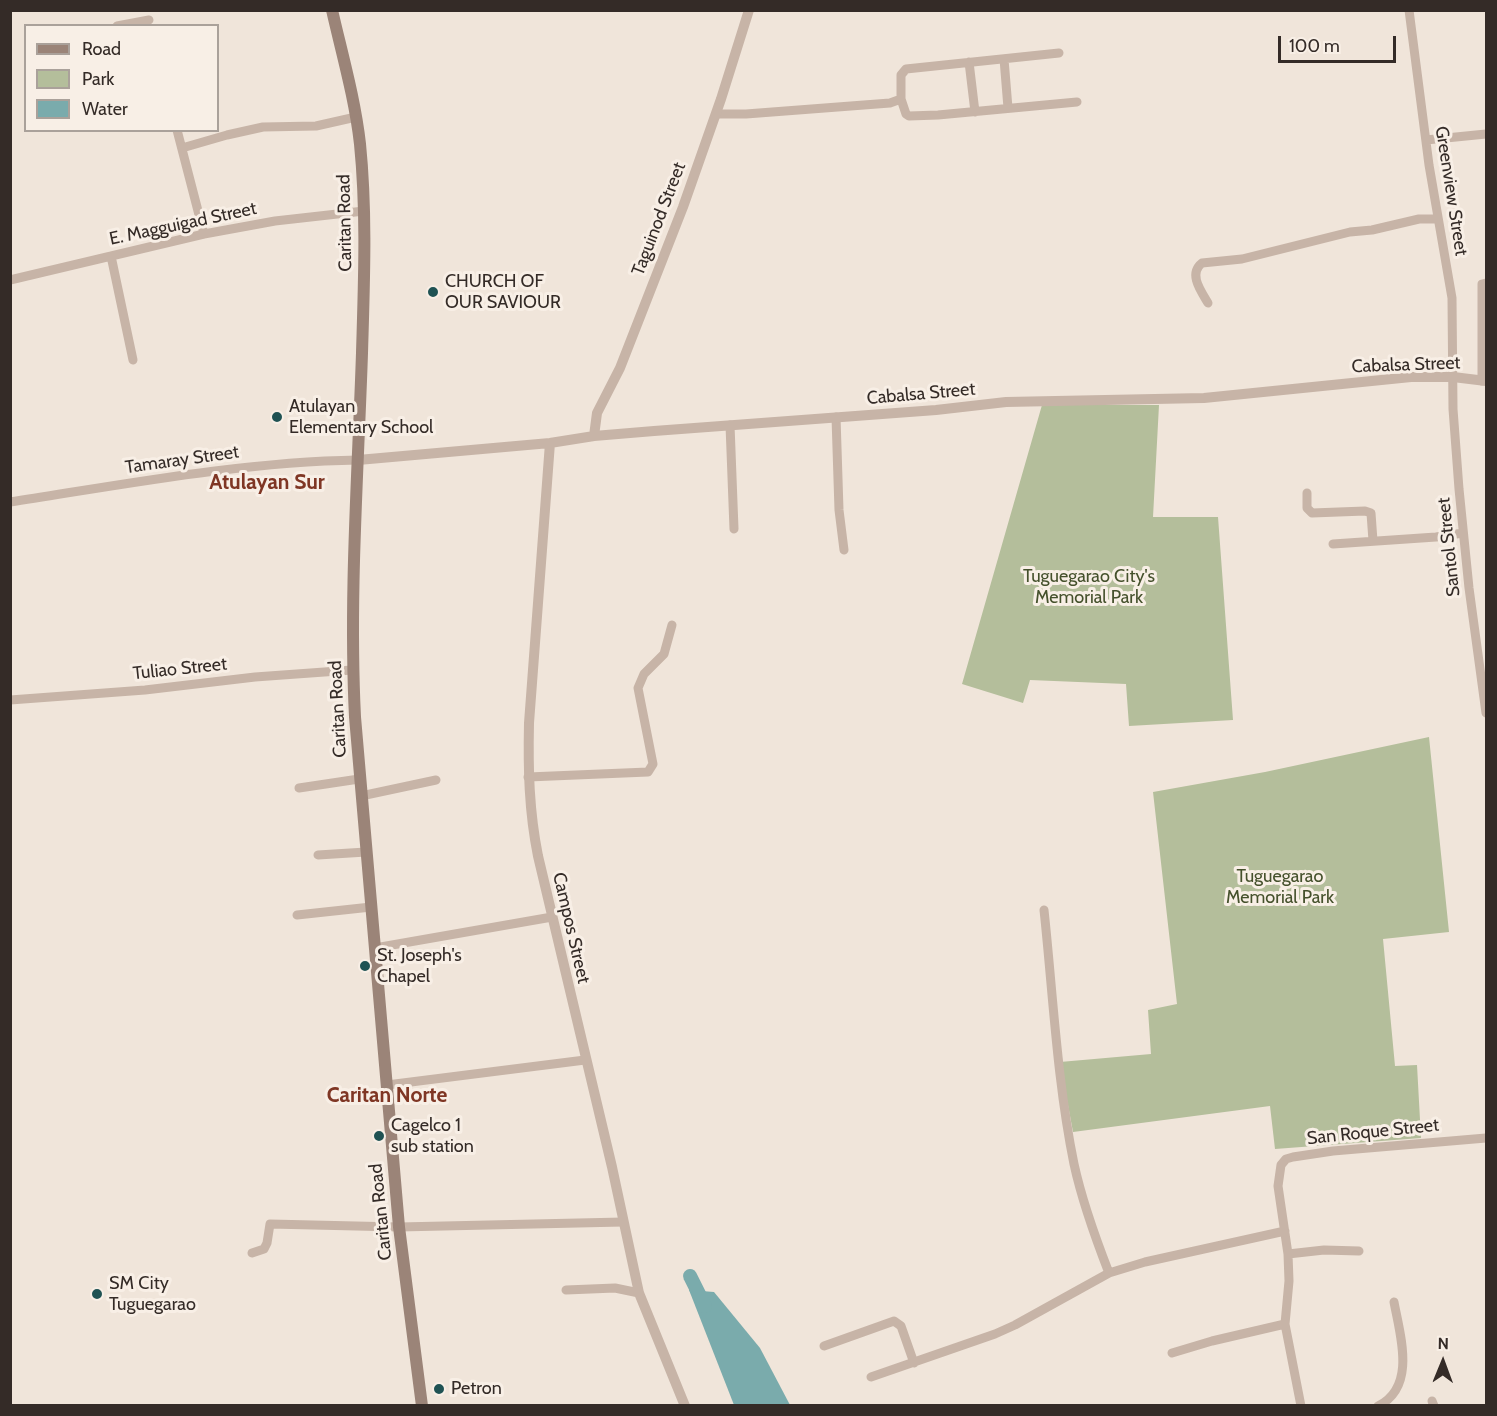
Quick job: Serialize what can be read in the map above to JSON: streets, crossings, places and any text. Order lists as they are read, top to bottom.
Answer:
{
  "streets": {
    "main road": ["Caritan Road"],
    "street": [
      "Greenview Street",
      "Taguinod Street",
      "E. Magguigad Street",
      "Cabalsa Street",
      "Tamaray Street",
      "Santol Street",
      "Tuliao Street",
      "Campos Street",
      "San Roque Street"
    ]
  },
  "crossings": [
    ["Greenview Street", "Cabalsa Street"],
    ["Greenview Street", "Santol Street"],
    ["Taguinod Street", "Cabalsa Street"],
    ["Caritan Road", "E. Magguigad Street"],
    ["Caritan Road", "Cabalsa Street"],
    ["Caritan Road", "Tamaray Street"],
    ["Caritan Road", "Tuliao Street"],
    ["Cabalsa Street", "Tamaray Street"],
    ["Cabalsa Street", "Santol Street"],
    ["Cabalsa Street", "Campos Street"]
  ],
  "districts": ["Atulayan Sur", "Caritan Norte"],
  "parks": ["Tuguegarao City's Memorial Park", "Tuguegarao Memorial Park"],
  "places": [
    "CHURCH OF OUR SAVIOUR",
    "Atulayan Elementary School",
    "St. Joseph's Chapel",
    "Cagelco 1 sub station",
    "SM City Tuguegarao",
    "Petron"
  ],
  "legend": ["Road", "Park", "Water"],
  "scale_bar": "100 m",
  "north": "top"
}
